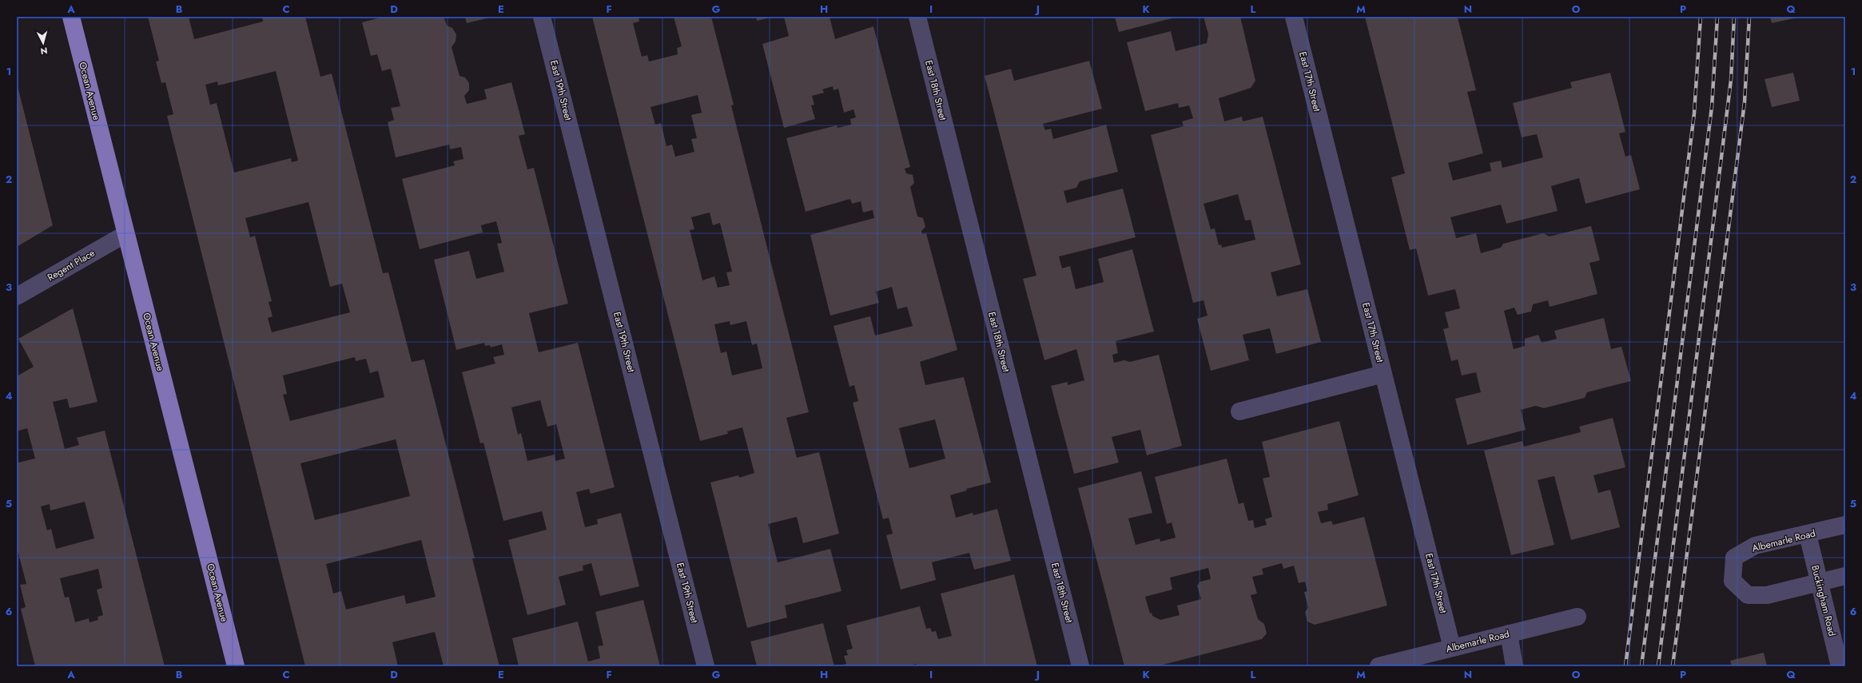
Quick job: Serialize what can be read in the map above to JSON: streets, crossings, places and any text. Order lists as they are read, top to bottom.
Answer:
{
  "streets": {
    "main road": ["Ocean Avenue"],
    "street": [
      "East 17th Street",
      "East 19th Street",
      "East 18th Street",
      "Regent Place",
      "Albemarle Road",
      "Buckingham Road"
    ]
  },
  "crossings": [
    ["East 17th Street", "Albemarle Road"],
    ["Ocean Avenue", "Regent Place"],
    ["Albemarle Road", "Buckingham Road"]
  ],
  "north": "bottom",
  "grid": {
    "columns": [
      "A",
      "B",
      "C",
      "D",
      "E",
      "F",
      "G",
      "H",
      "I",
      "J",
      "K",
      "L",
      "M",
      "N",
      "O",
      "P",
      "Q"
    ],
    "rows": [
      "1",
      "2",
      "3",
      "4",
      "5",
      "6"
    ]
  }
}
